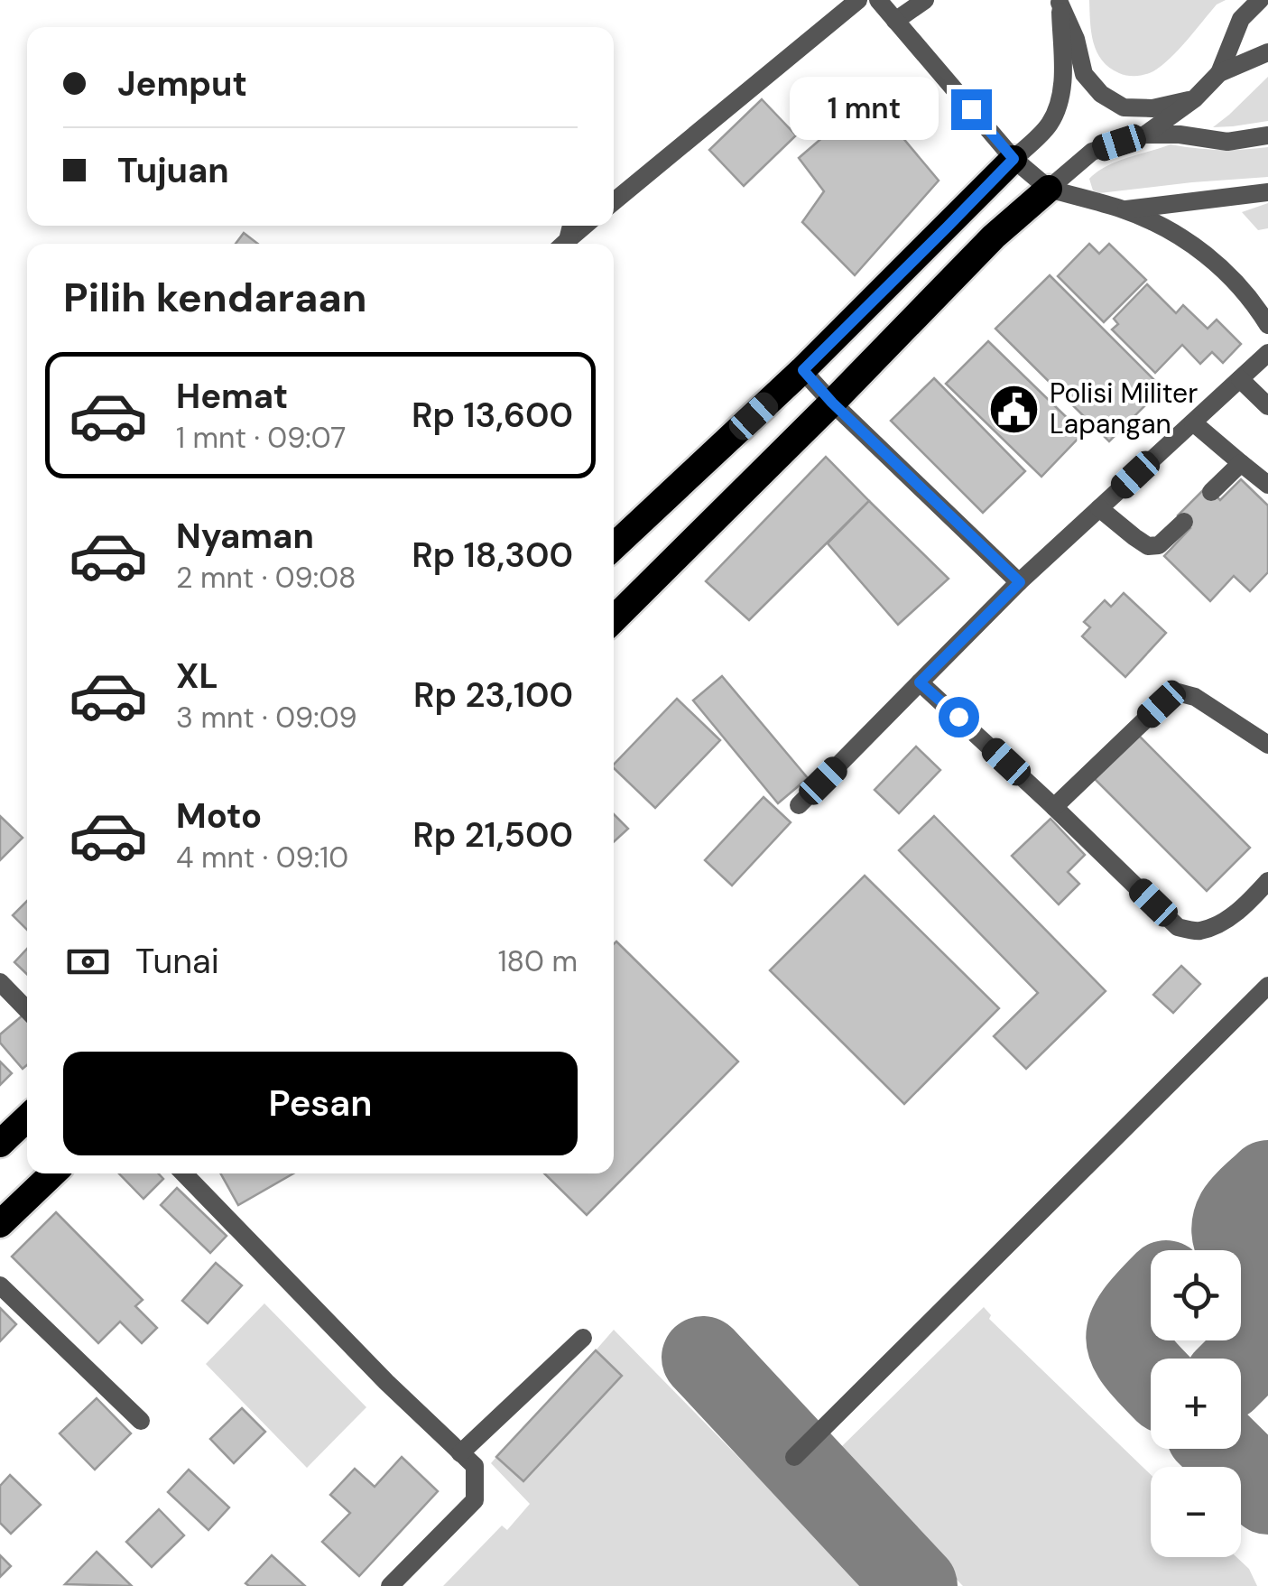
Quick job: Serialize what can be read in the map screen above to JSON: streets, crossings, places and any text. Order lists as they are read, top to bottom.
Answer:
{
  "places": {
    "public building": ["Polisi Militer Lapangan"]
  },
  "page": {
    "banner": ["Jemput", "Tujuan"],
    "bubble": "1 mnt",
    "heading": "Pilih kendaraan",
    "list": [
      {
        "name": "Hemat",
        "note": "1 mnt · 09:07",
        "value": "Rp 13,600"
      },
      {
        "name": "Nyaman",
        "note": "2 mnt · 09:08",
        "value": "Rp 18,300"
      },
      {
        "name": "XL",
        "note": "3 mnt · 09:09",
        "value": "Rp 23,100"
      },
      {
        "name": "Moto",
        "note": "4 mnt · 09:10",
        "value": "Rp 21,500"
      }
    ],
    "pay": ["Tunai", "180 m"],
    "buttons": "Pesan",
    "map_buttons": ["+", "−"]
  }
}
